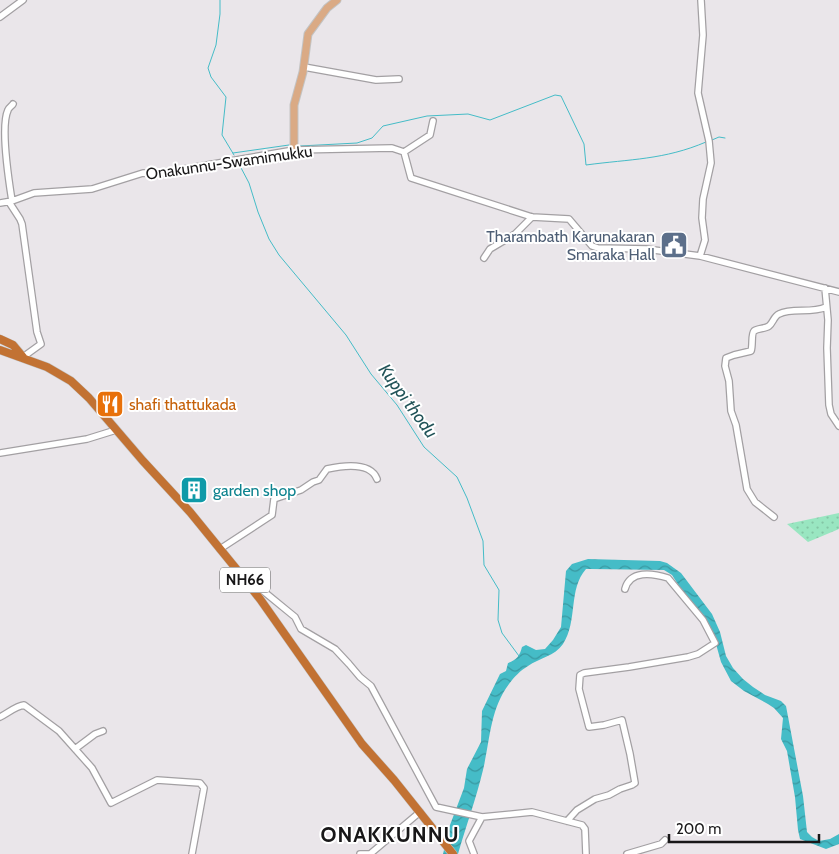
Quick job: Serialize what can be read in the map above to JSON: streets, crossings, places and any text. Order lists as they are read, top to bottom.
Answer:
{
  "streets": {
    "highway": ["NH66"],
    "street": ["Onakunnu-Swamimukku"]
  },
  "districts": ["ONAKKUNNU"],
  "water": ["Kuppi thodu"],
  "places": {
    "public building": ["Tharambath Karunakaran Smaraka Hall"],
    "restaurant": ["shafi thattukada"],
    "building": ["garden shop"]
  },
  "scale_bar": "200 m"
}
